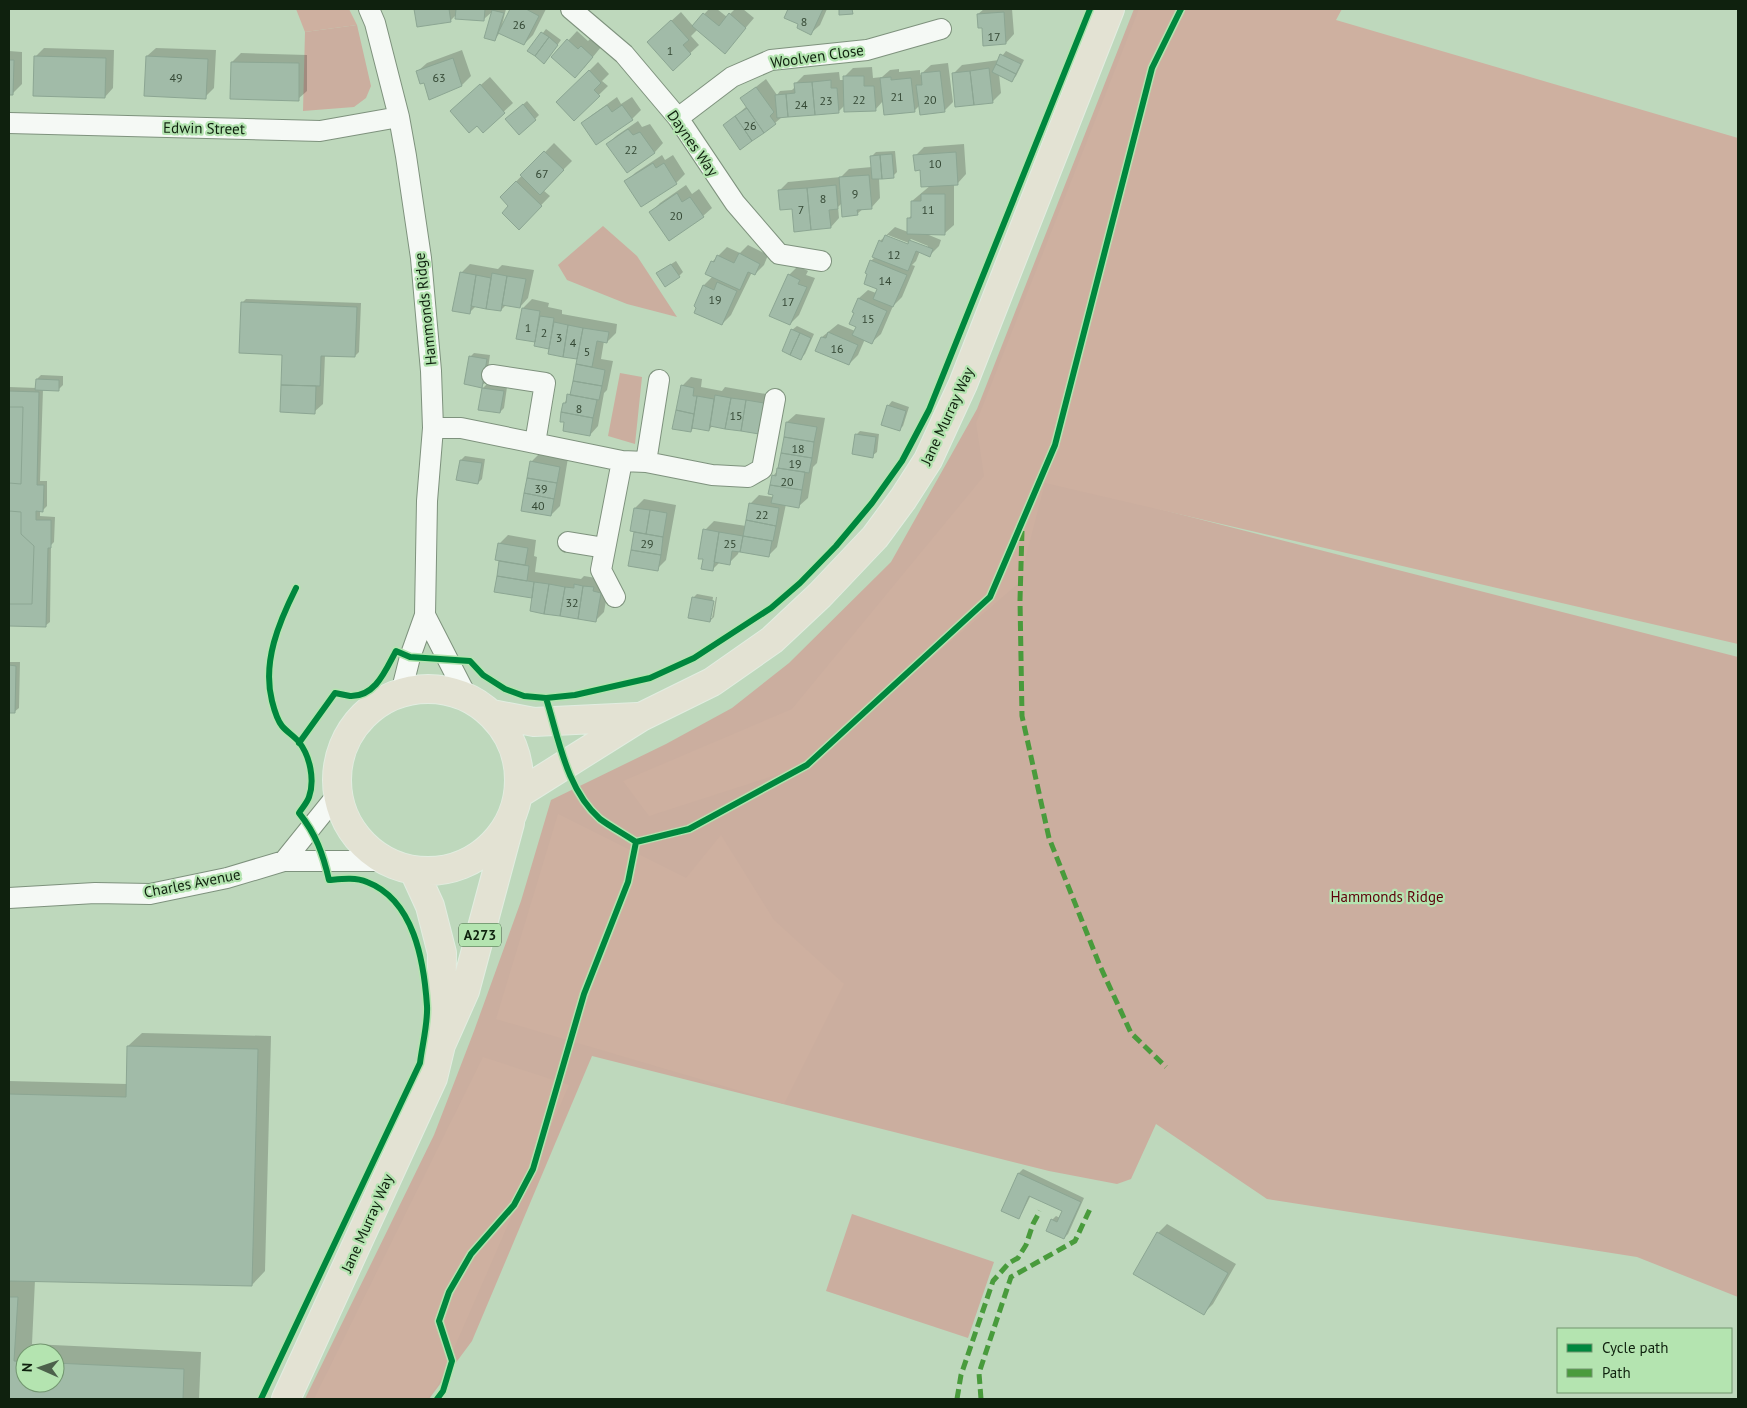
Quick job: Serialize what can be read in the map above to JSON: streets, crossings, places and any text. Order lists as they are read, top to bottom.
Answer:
{
  "streets": {
    "main road": ["Jane Murray Way", "A273"],
    "street": [
      "Woolven Close",
      "Edwin Street",
      "Daynes Way",
      "Hammonds Ridge",
      "Charles Avenue"
    ]
  },
  "crossings": [
    ["Woolven Close", "Daynes Way"],
    ["Edwin Street", "Hammonds Ridge"]
  ],
  "parks": ["Hammonds Ridge"],
  "house_numbers": [
    "8",
    "26",
    "17",
    "1",
    "49",
    "63",
    "21",
    "22",
    "20",
    "23",
    "24",
    "26",
    "22",
    "10",
    "67",
    "9",
    "8",
    "7",
    "11",
    "20",
    "12",
    "14",
    "19",
    "17",
    "15",
    "1",
    "2",
    "3",
    "4",
    "16",
    "5",
    "8",
    "15",
    "18",
    "19",
    "20",
    "39",
    "40",
    "22",
    "29",
    "25",
    "32"
  ],
  "legend": ["Cycle path", "Path"],
  "north": "left"
}
